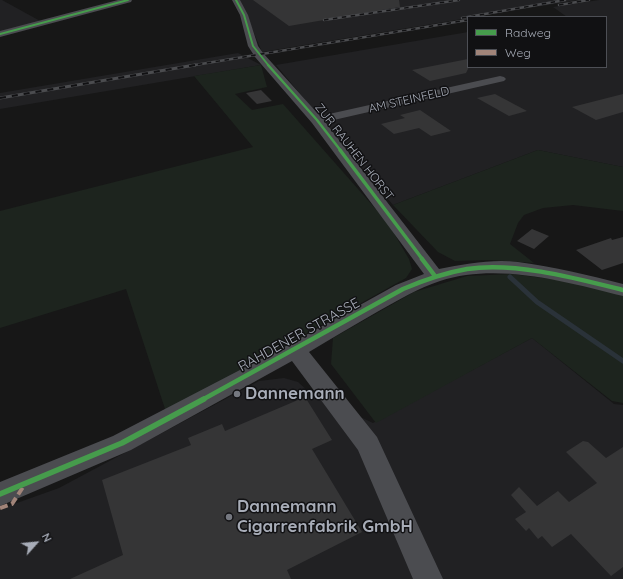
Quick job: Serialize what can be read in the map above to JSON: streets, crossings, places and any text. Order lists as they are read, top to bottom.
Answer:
{
  "streets": {
    "street": ["AM STEINFELD", "ZUR RAUHEN HORST", "RAHDENER STRASSE"]
  },
  "crossings": [
    ["AM STEINFELD", "ZUR RAUHEN HORST"],
    ["ZUR RAUHEN HORST", "RAHDENER STRASSE"]
  ],
  "places": ["Dannemann", "Dannemann Cigarrenfabrik GmbH"],
  "legend": ["Radweg", "Weg"],
  "north": "top right"
}
